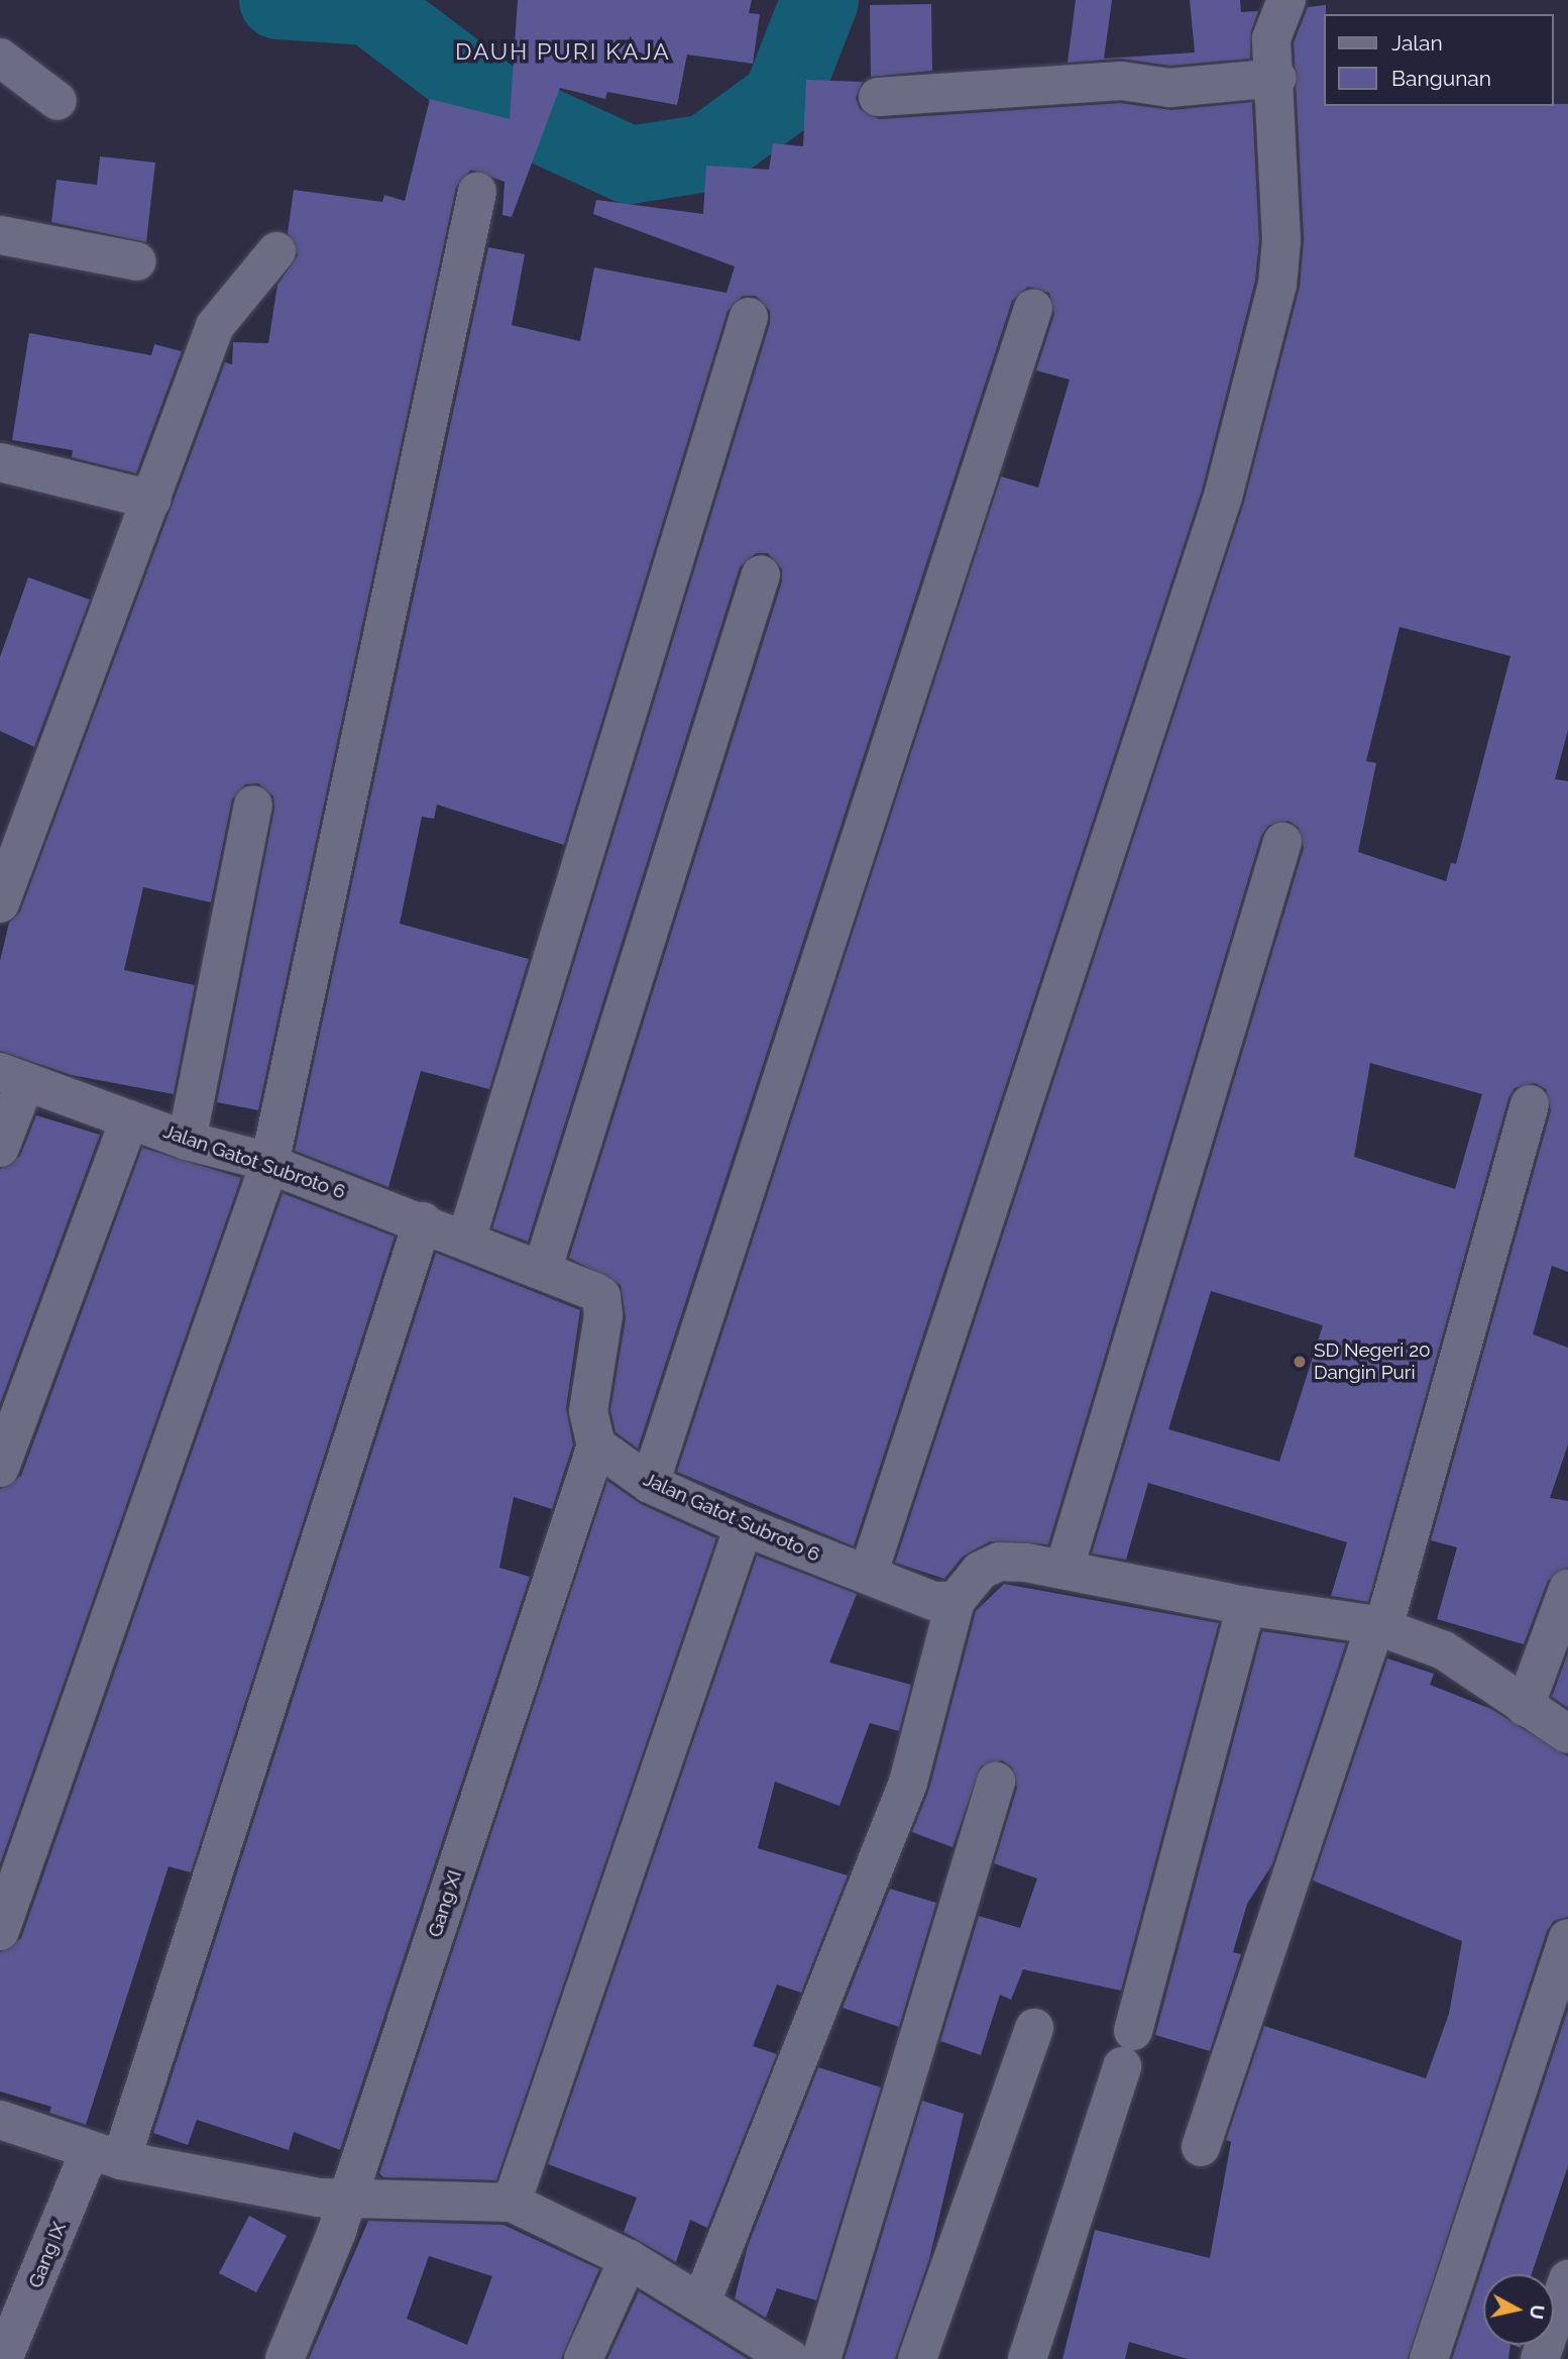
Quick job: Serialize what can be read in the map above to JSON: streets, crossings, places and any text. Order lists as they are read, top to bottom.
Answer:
{
  "streets": {
    "street": ["Jalan Gatot Subroto 6", "Gang XI", "Gang IX"]
  },
  "crossings": [
    ["Jalan Gatot Subroto 6", "Gang XI"],
    ["Jalan Gatot Subroto 6", "Gang IX"]
  ],
  "districts": ["DAUH PURI KAJA"],
  "places": ["SD Negeri 20 Dangin Puri"],
  "legend": ["Jalan", "Bangunan"],
  "north": "right"
}
